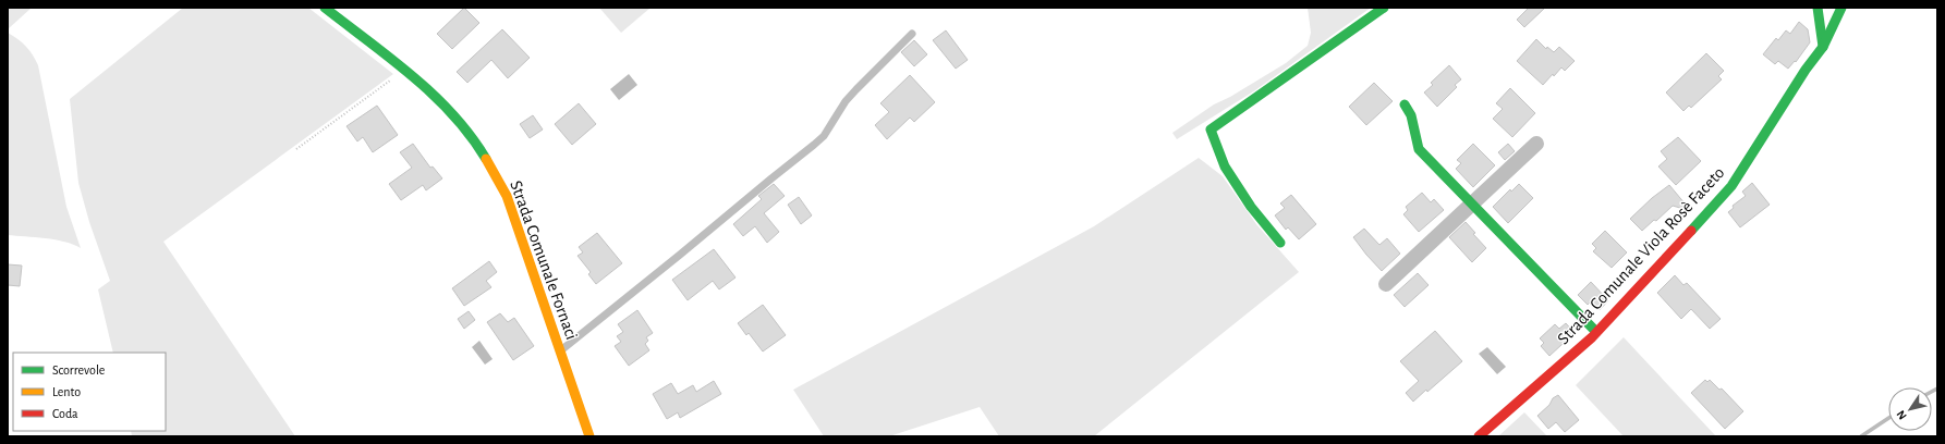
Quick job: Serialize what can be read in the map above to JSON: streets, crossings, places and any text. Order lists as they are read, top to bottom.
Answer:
{
  "streets": {
    "street": ["Strada Comunale Viola Rosè Faceto", "Strada Comunale Fornaci"]
  },
  "legend": ["Scorrevole", "Lento", "Coda"],
  "north": "bottom left"
}
